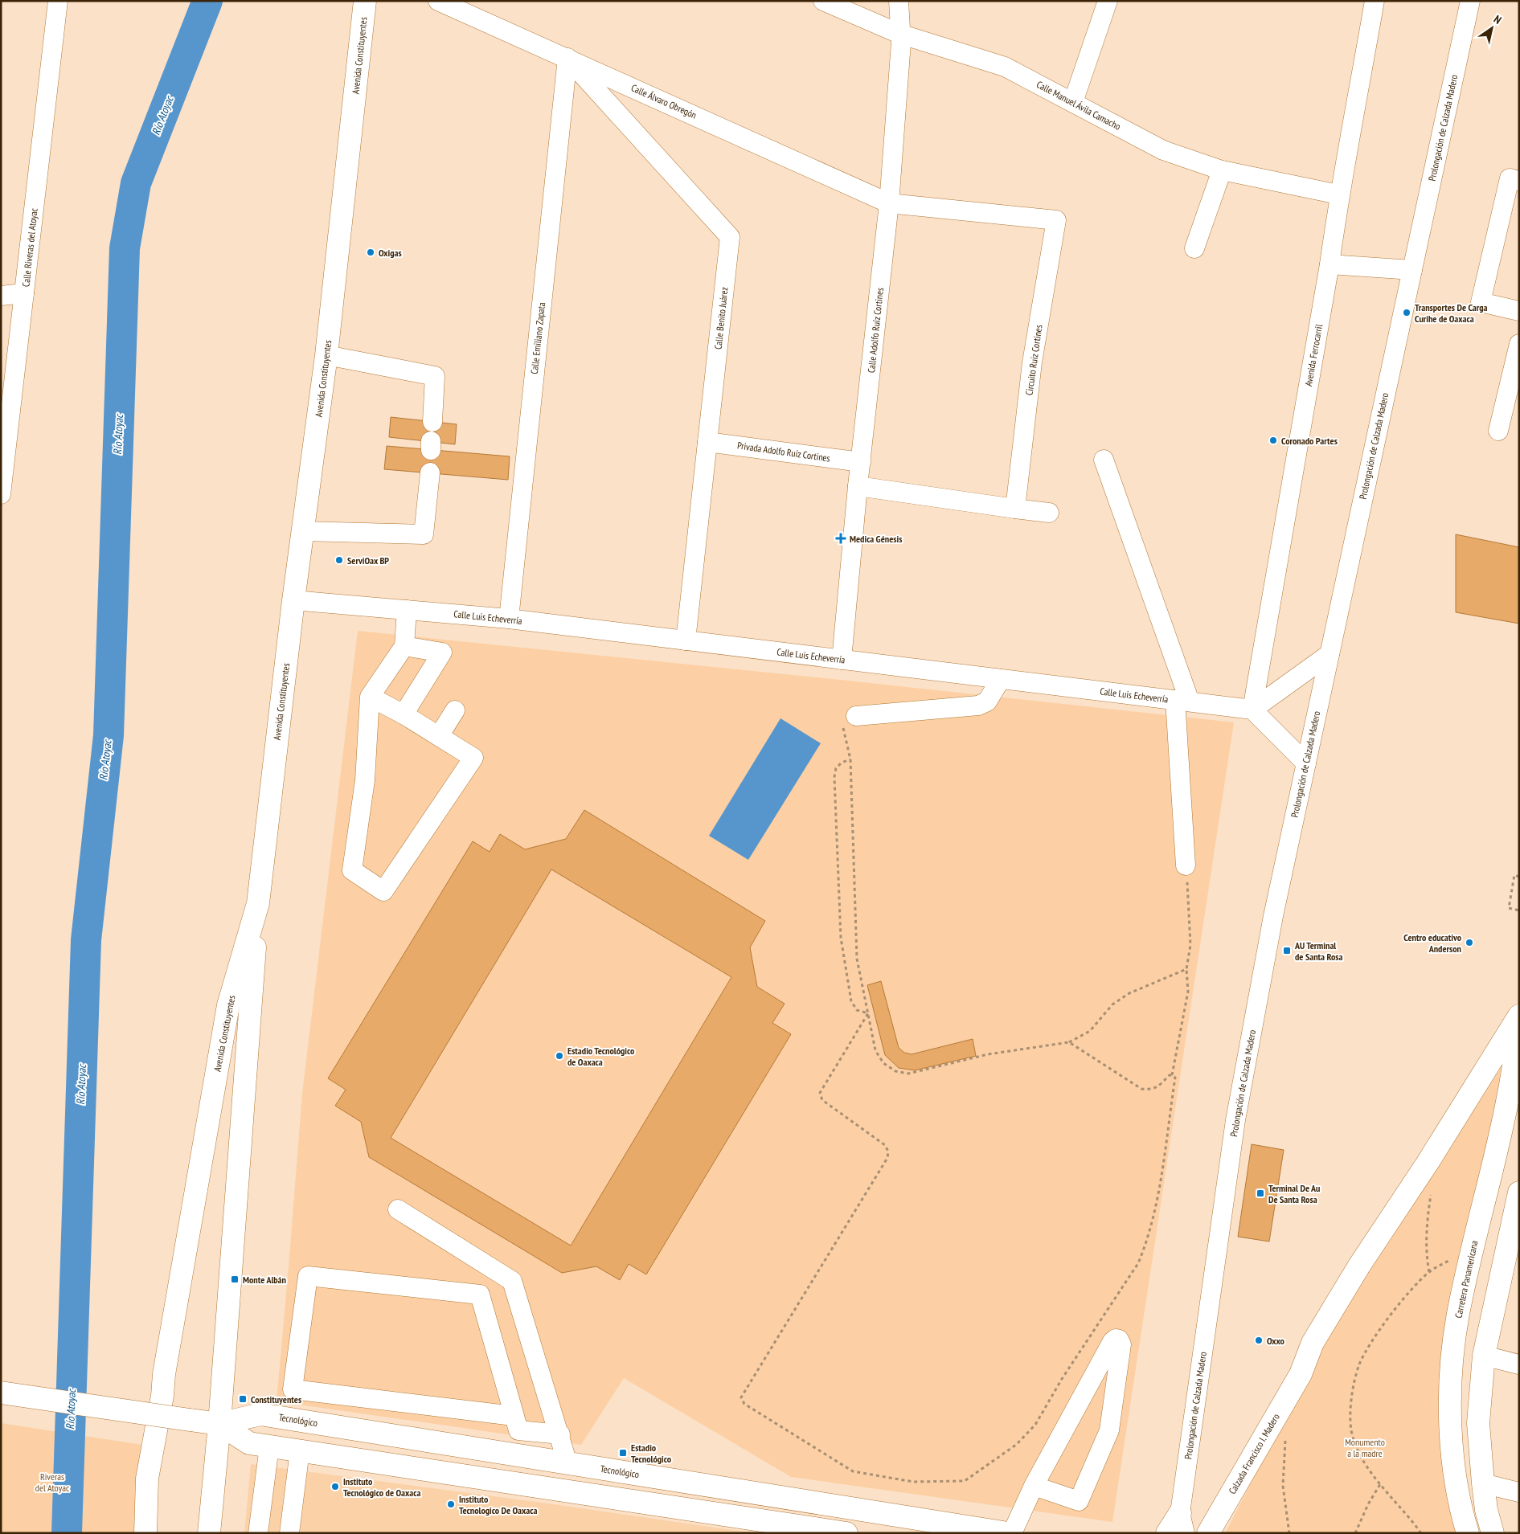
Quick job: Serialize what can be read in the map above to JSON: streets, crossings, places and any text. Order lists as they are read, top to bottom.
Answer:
{
  "streets": {
    "main road": [
      "Avenida Constituyentes",
      "Carretera Panamericana",
      "Tecnológico",
      "Calzada Francisco I. Madero"
    ],
    "street": [
      "Calle Álvaro Obregón",
      "Calle Manuel Ávila Camacho",
      "Prolongación de Calzada Madero",
      "Calle Riveras del Atoyac",
      "Calle Benito Juárez",
      "Calle Adolfo Ruíz Cortines",
      "Calle Emiliano Zapata",
      "Avenida Ferrocarril",
      "Circuito Ruiz Cortines",
      "Privada Adolfo Ruíz Cortines",
      "Calle Luis Echeverría"
    ]
  },
  "crossings": [
    ["Avenida Constituyentes", "Calle Luis Echeverría"],
    ["Calle Álvaro Obregón", "Calle Benito Juárez"],
    ["Calle Álvaro Obregón", "Calle Adolfo Ruíz Cortines"],
    ["Calle Álvaro Obregón", "Calle Emiliano Zapata"],
    ["Calle Álvaro Obregón", "Circuito Ruiz Cortines"],
    ["Calle Manuel Ávila Camacho", "Calle Adolfo Ruíz Cortines"],
    ["Calle Manuel Ávila Camacho", "Avenida Ferrocarril"],
    ["Calle Benito Juárez", "Calle Emiliano Zapata"],
    ["Calle Benito Juárez", "Privada Adolfo Ruíz Cortines"],
    ["Calle Benito Juárez", "Calle Luis Echeverría"],
    ["Calle Adolfo Ruíz Cortines", "Circuito Ruiz Cortines"],
    ["Calle Adolfo Ruíz Cortines", "Privada Adolfo Ruíz Cortines"],
    ["Calle Adolfo Ruíz Cortines", "Calle Luis Echeverría"],
    ["Calle Emiliano Zapata", "Calle Luis Echeverría"],
    ["Avenida Ferrocarril", "Calle Luis Echeverría"]
  ],
  "water": ["Río Atoyac"],
  "parks": ["Monumento a la madre", "Riveras del Atoyac"],
  "places": {
    "other": [
      "Oxigas",
      "Transportes De Carga Curihe de Oaxaca",
      "Coronado Partes",
      "ServiOax BP",
      "Centro educativo Anderson",
      "Estadio Tecnológico de Oaxaca",
      "Oxxo",
      "Instituto Tecnológico de Oaxaca",
      "Instituto Tecnologico De Oaxaca"
    ],
    "health": ["Medica Génesis"],
    "transit": [
      "AU Terminal de Santa Rosa",
      "Terminal De Au De Santa Rosa",
      "Monte Albán",
      "Constituyentes",
      "Estadio Tecnológico"
    ]
  },
  "north": "top right"
}
